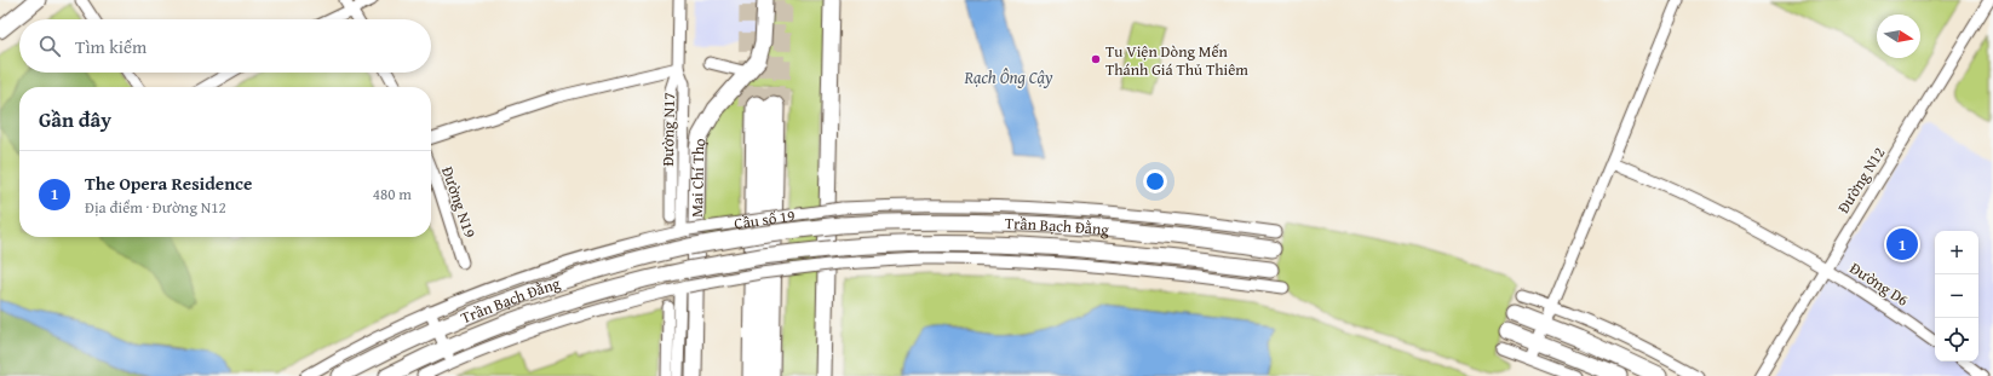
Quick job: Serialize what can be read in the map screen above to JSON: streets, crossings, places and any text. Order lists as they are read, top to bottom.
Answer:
{
  "streets": {
    "street": [
      "Đường N17",
      "Mai Chí Thọ",
      "Đường N12",
      "Đường N19",
      "Cầu số 19",
      "Trần Bạch Đằng",
      "Đường D6"
    ]
  },
  "crossings": [
    ["Đường N17", "Cầu số 19"],
    ["Đường N12", "Đường D6"],
    ["Cầu số 19", "Trần Bạch Đằng"]
  ],
  "water": ["Rạch Ông Cậy"],
  "places": ["Tu Viện Dòng Mến Thánh Giá Thủ Thiêm"],
  "north": "right",
  "page": {
    "search": "Tìm kiếm",
    "heading": "Gần đây",
    "list": [
      {
        "mark": "1",
        "name": "The Opera Residence",
        "note": "Địa điểm · Đường N12",
        "value": "480 m"
      }
    ],
    "pins": "1",
    "map_buttons": ["+", "−"]
  }
}
